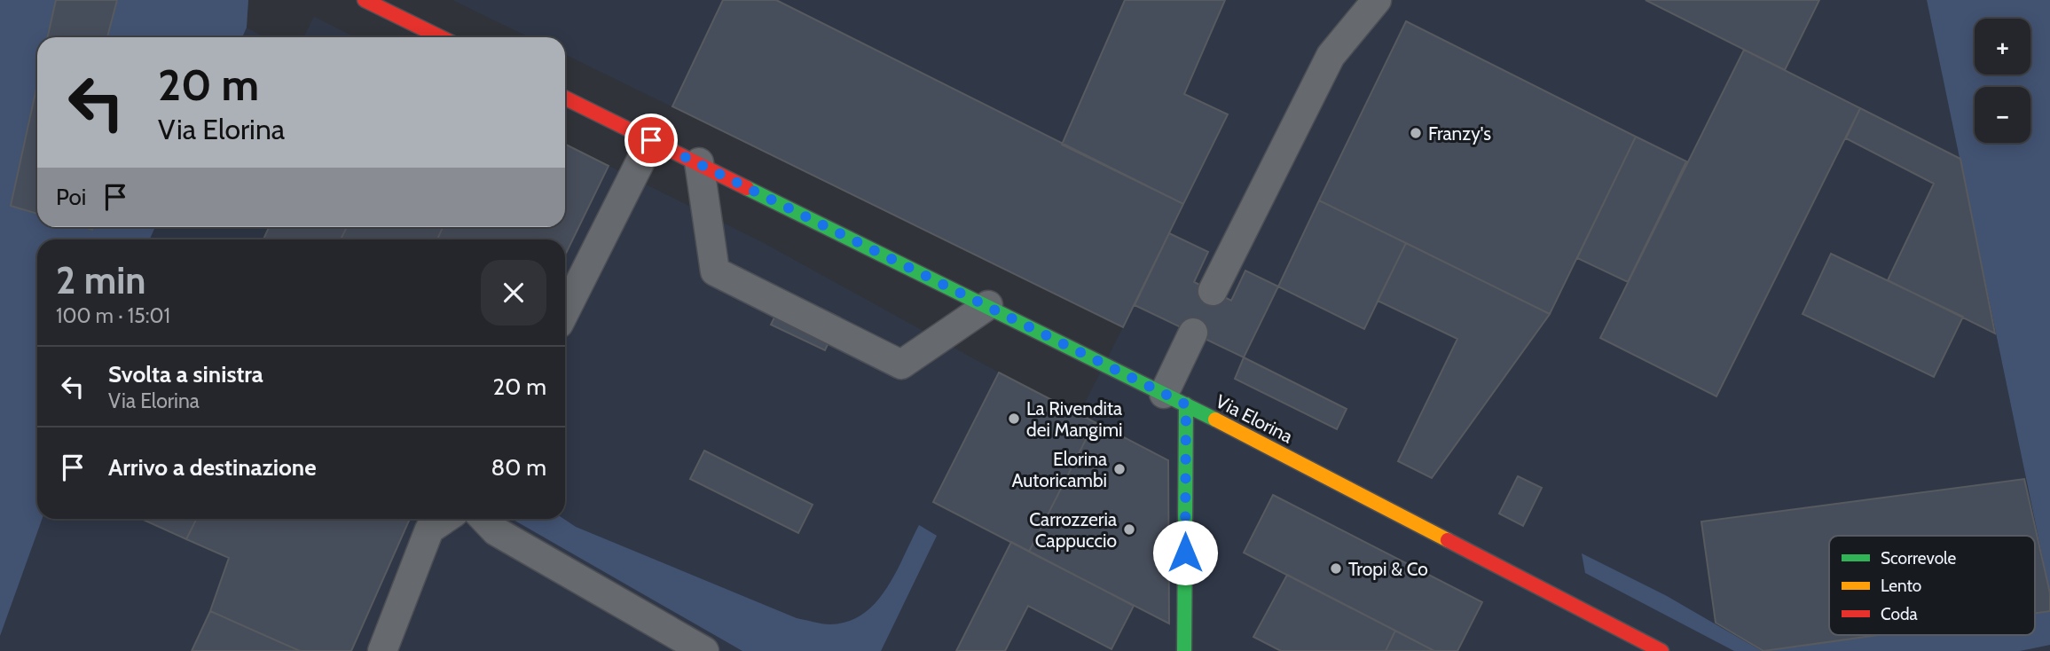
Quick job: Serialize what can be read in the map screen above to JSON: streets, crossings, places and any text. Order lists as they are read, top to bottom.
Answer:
{
  "streets": {
    "main road": ["Via Elorina"]
  },
  "places": [
    "Franzy's",
    "La Rivendita dei Mangimi",
    "Elorina Autoricambi",
    "Carrozzeria Cappuccio",
    "Tropi & Co"
  ],
  "legend": ["Scorrevole", "Lento", "Coda"],
  "page": {
    "map_buttons": ["+", "−"],
    "turn": ["20 m", "Via Elorina"],
    "then": "Poi",
    "heading": ["2 min", "100 m · 15:01"],
    "list": [
      {
        "name": "Svolta a sinistra",
        "note": "Via Elorina",
        "value": "20 m"
      },
      {
        "name": "Arrivo a destinazione",
        "value": "80 m"
      }
    ]
  }
}
